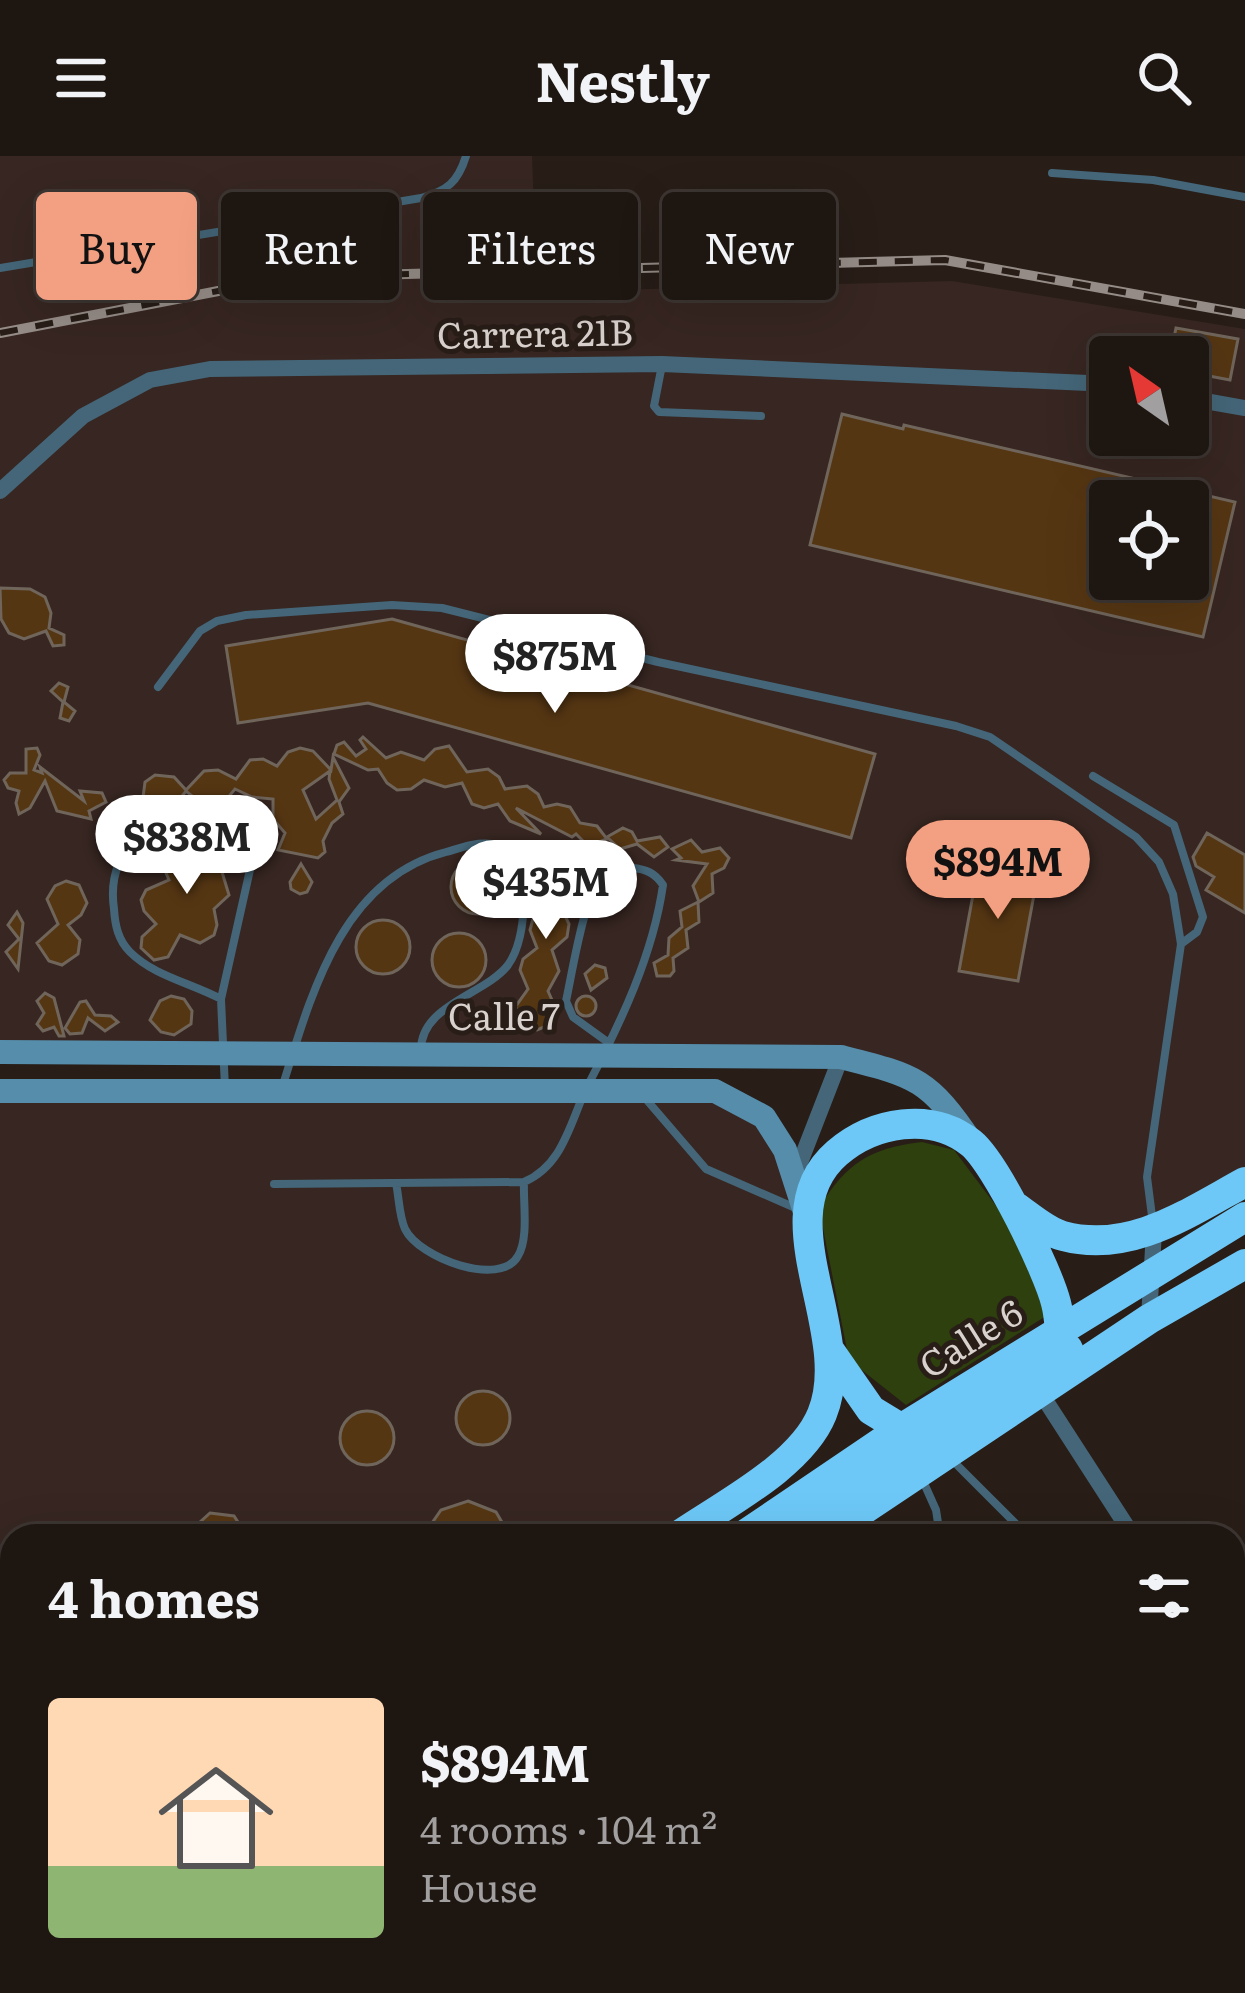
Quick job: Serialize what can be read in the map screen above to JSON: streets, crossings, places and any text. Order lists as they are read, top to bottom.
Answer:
{
  "streets": {
    "highway": ["Calle 6"],
    "main road": ["Calle 7"],
    "street": ["Carrera 21B"]
  },
  "north": "top left",
  "page": {
    "header": "Nestly",
    "chip": [
      "Buy",
      "Rent",
      "Filters",
      "New"
    ],
    "price": [
      "$875M",
      "$838M",
      "$894M",
      "$435M"
    ],
    "heading": "4 homes",
    "list": [
      {
        "name": "$894M",
        "note": "4 rooms · 104 m² · House"
      }
    ]
  }
}
